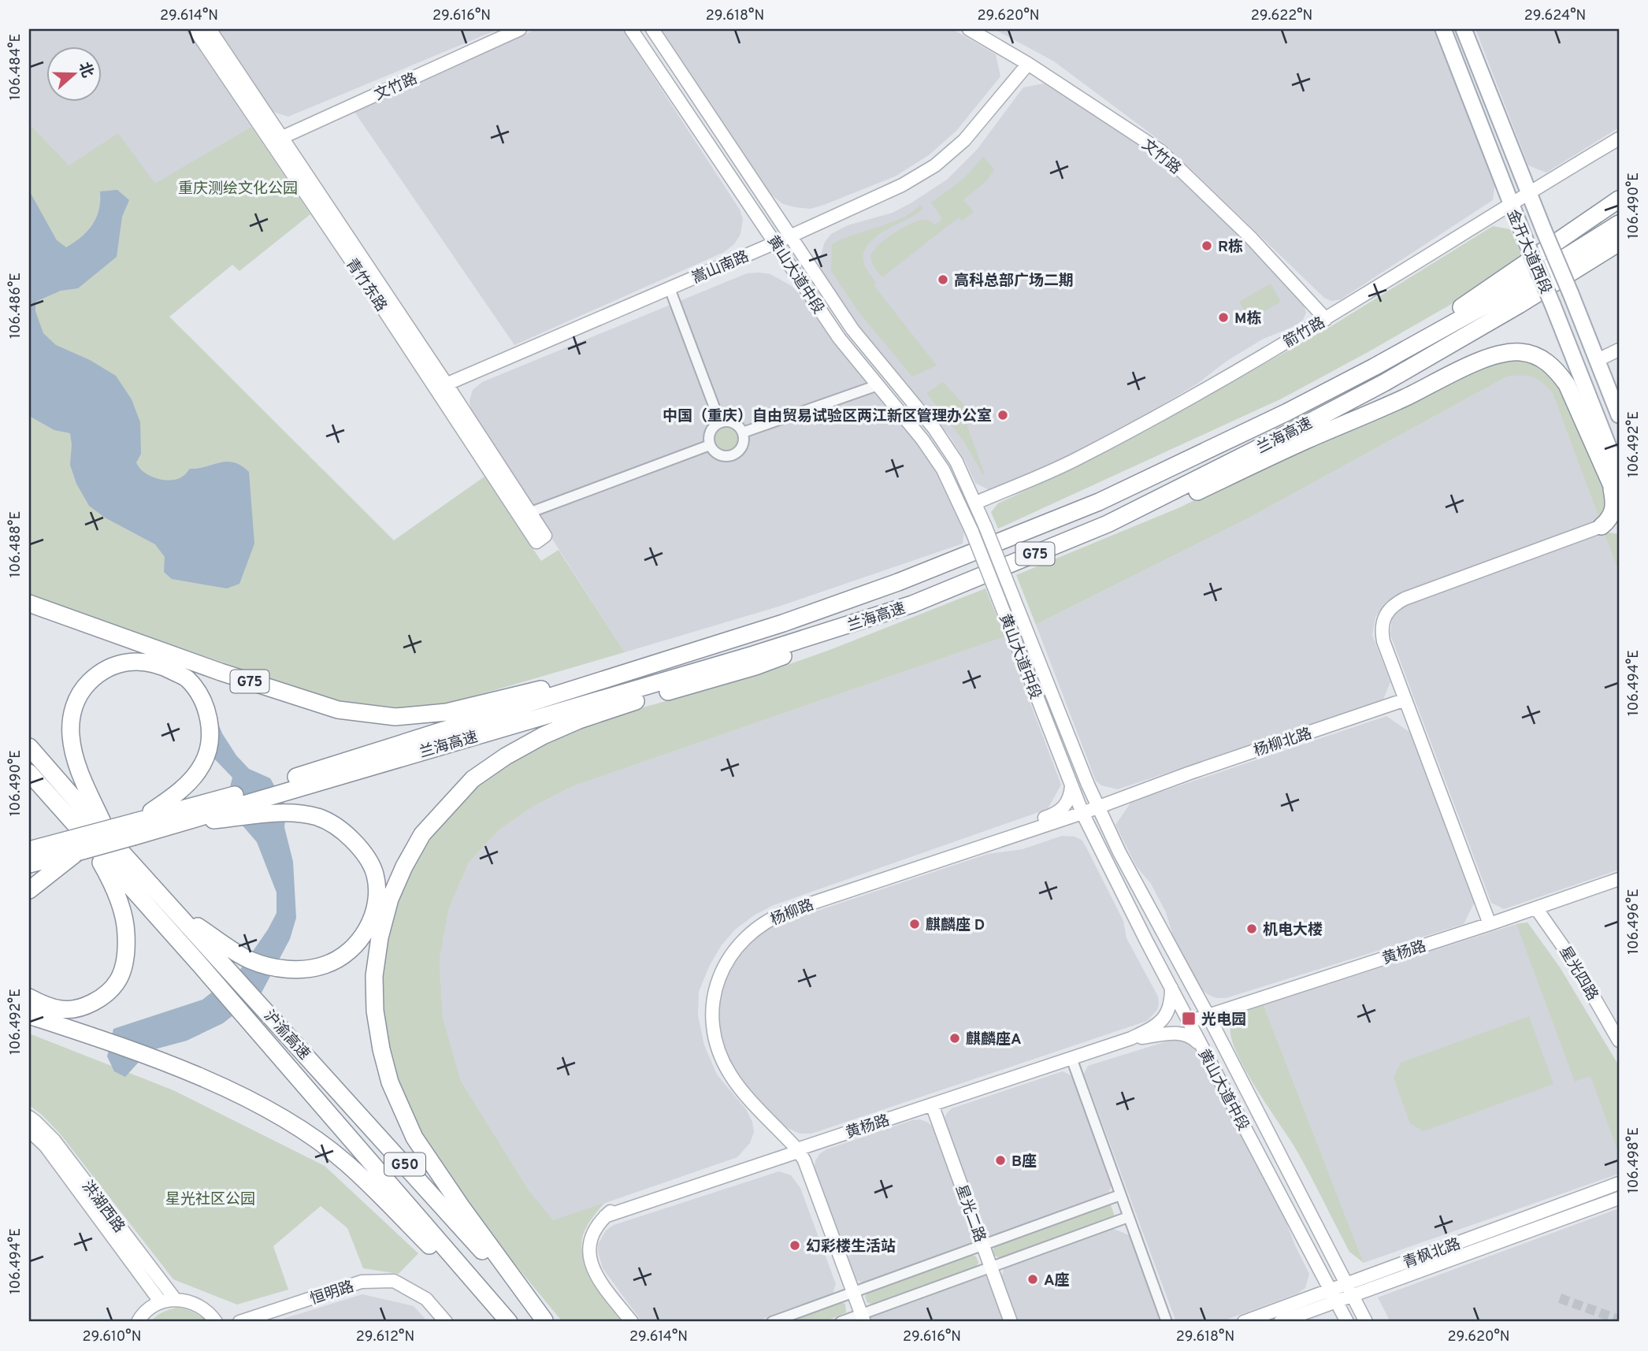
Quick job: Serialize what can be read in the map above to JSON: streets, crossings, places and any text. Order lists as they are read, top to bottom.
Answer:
{
  "streets": {
    "highway": [
      "兰海高速",
      "G75",
      "沪渝高速",
      "G50"
    ],
    "main road": ["金开大道西段"],
    "street": [
      "文竹路",
      "嵩山南路",
      "黄山大道中段",
      "青竹东路",
      "箭竹路",
      "杨柳北路",
      "杨柳路",
      "黄杨路",
      "星光四路",
      "洪湖西路",
      "星光二路",
      "青枫北路",
      "恒明路"
    ]
  },
  "crossings": [
    ["文竹路", "嵩山南路"],
    ["文竹路", "青竹东路"],
    ["文竹路", "箭竹路"],
    ["金开大道西段", "箭竹路"],
    ["嵩山南路", "黄山大道中段"],
    ["嵩山南路", "青竹东路"],
    ["黄山大道中段", "箭竹路"],
    ["黄山大道中段", "杨柳路"],
    ["黄山大道中段", "黄杨路"],
    ["黄山大道中段", "青枫北路"],
    ["兰海高速", "G75"],
    ["杨柳北路", "杨柳路"],
    ["杨柳路", "黄杨路"],
    ["黄杨路", "星光四路"],
    ["黄杨路", "星光二路"]
  ],
  "parks": ["重庆测绘文化公园", "星光社区公园"],
  "places": {
    "other": [
      "R栋",
      "高科总部广场二期",
      "M栋",
      "中国（重庆）自由贸易试验区两江新区管理办公室",
      "麒麟座 D",
      "机电大楼",
      "麒麟座A",
      "B座",
      "幻彩楼生活站",
      "A座"
    ],
    "transit": ["光电园"]
  },
  "north": "right",
  "coordinates": [
    "29.614°N",
    "29.616°N",
    "29.618°N",
    "29.620°N",
    "29.622°N",
    "29.624°N",
    "106.484°E",
    "106.490°E",
    "106.486°E",
    "106.492°E",
    "106.488°E",
    "106.494°E",
    "106.496°E",
    "106.498°E",
    "29.610°N",
    "29.612°N"
  ]
}
